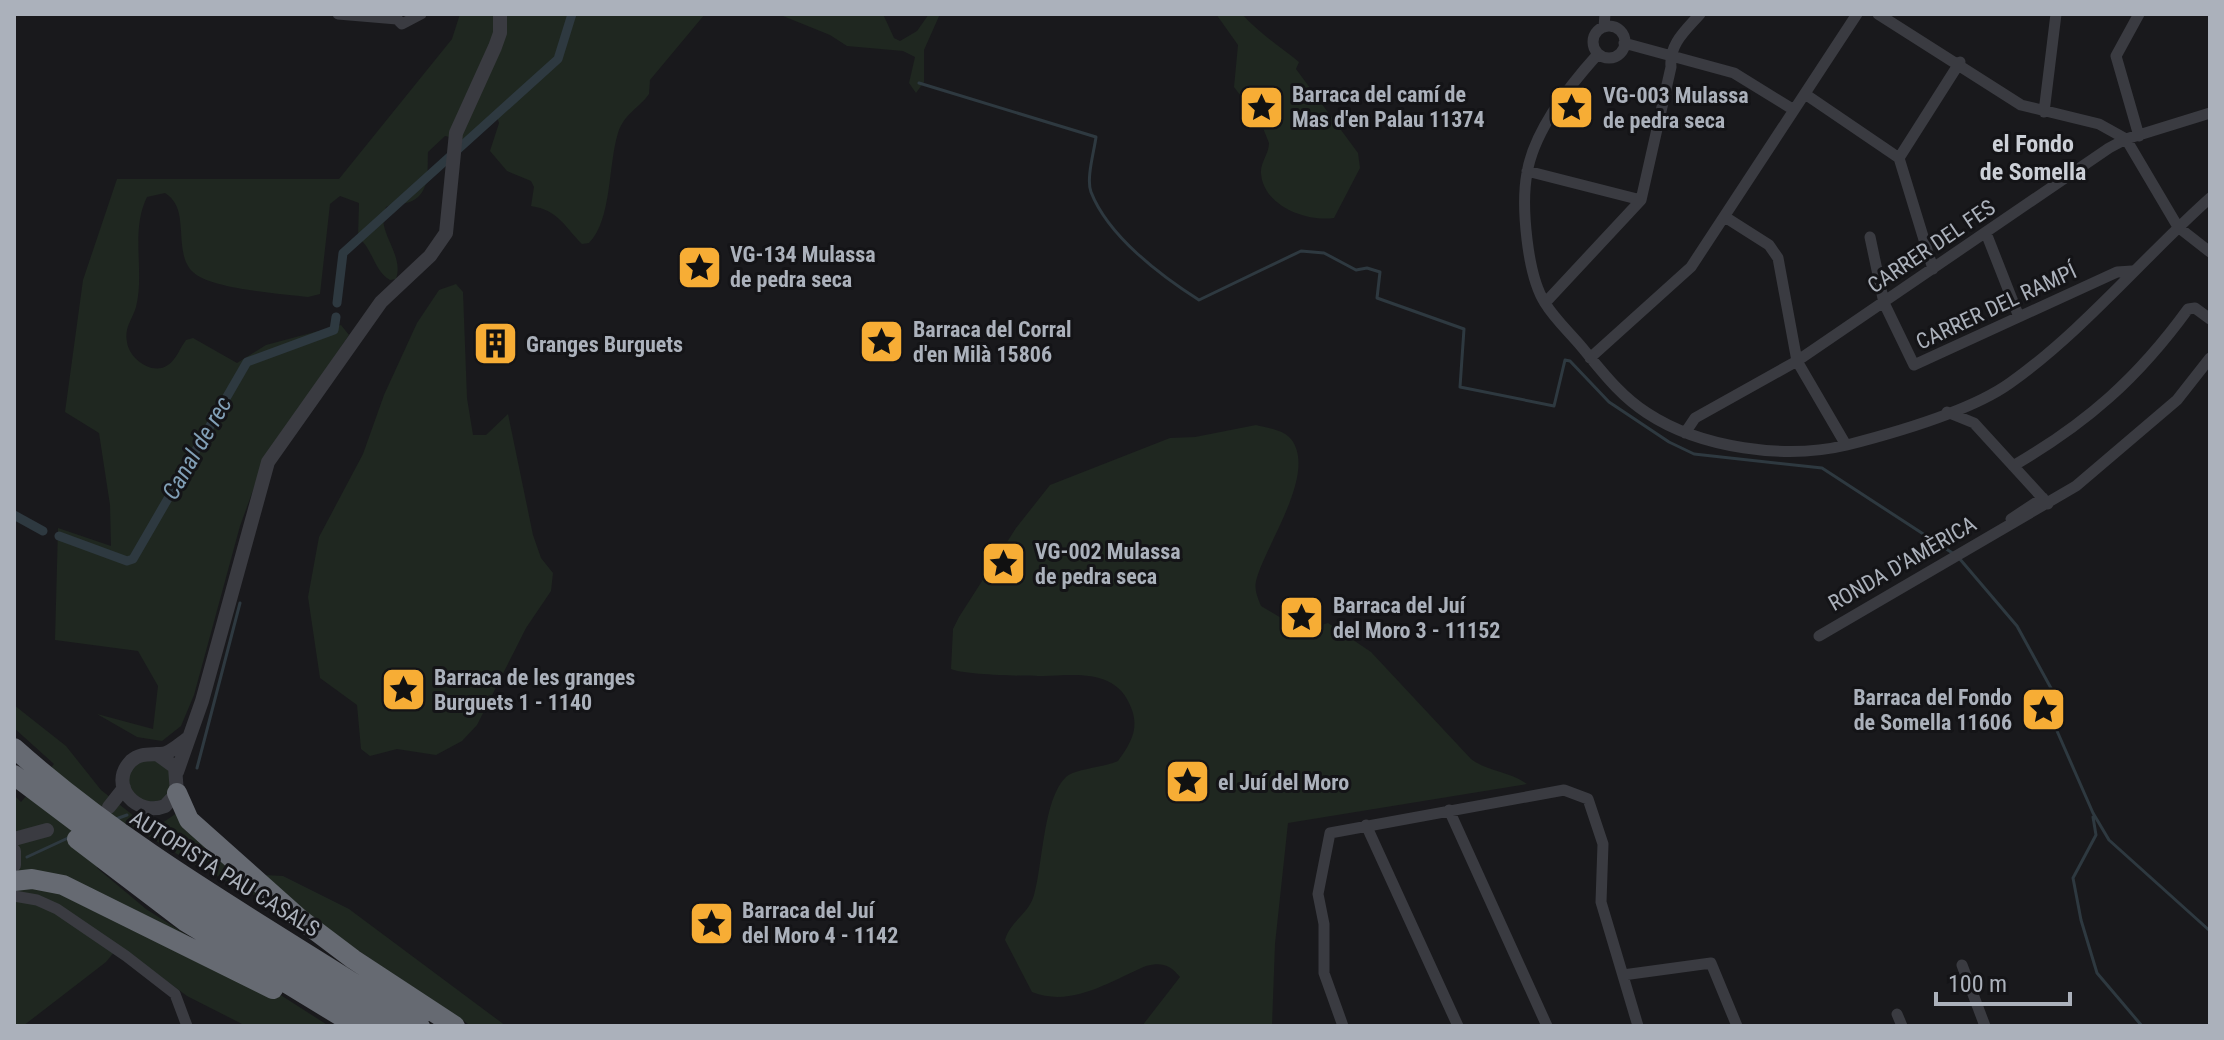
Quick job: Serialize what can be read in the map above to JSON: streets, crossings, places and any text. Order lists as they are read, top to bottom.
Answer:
{
  "streets": {
    "highway": ["AUTOPISTA PAU CASALS"],
    "street": ["CARRER DEL FES", "CARRER DEL RAMPÍ", "RONDA D'AMÈRICA"]
  },
  "crossings": [
    ["CARRER DEL FES", "CARRER DEL RAMPÍ"]
  ],
  "districts": ["el Fondo de Somella"],
  "water": ["Canal de rec"],
  "places": {
    "place": [
      "Barraca del camí de Mas d'en Palau 11374",
      "VG-003 Mulassa de pedra seca",
      "VG-134 Mulassa de pedra seca",
      "Barraca del Corral d'en Milà 15806",
      "VG-002 Mulassa de pedra seca",
      "Barraca del Juí del Moro 3 - 11152",
      "Barraca de les granges Burguets 1 - 1140",
      "Barraca del Fondo de Somella 11606",
      "el Juí del Moro",
      "Barraca del Juí del Moro 4 - 1142"
    ],
    "building": ["Granges Burguets"]
  },
  "scale_bar": "100 m"
}
